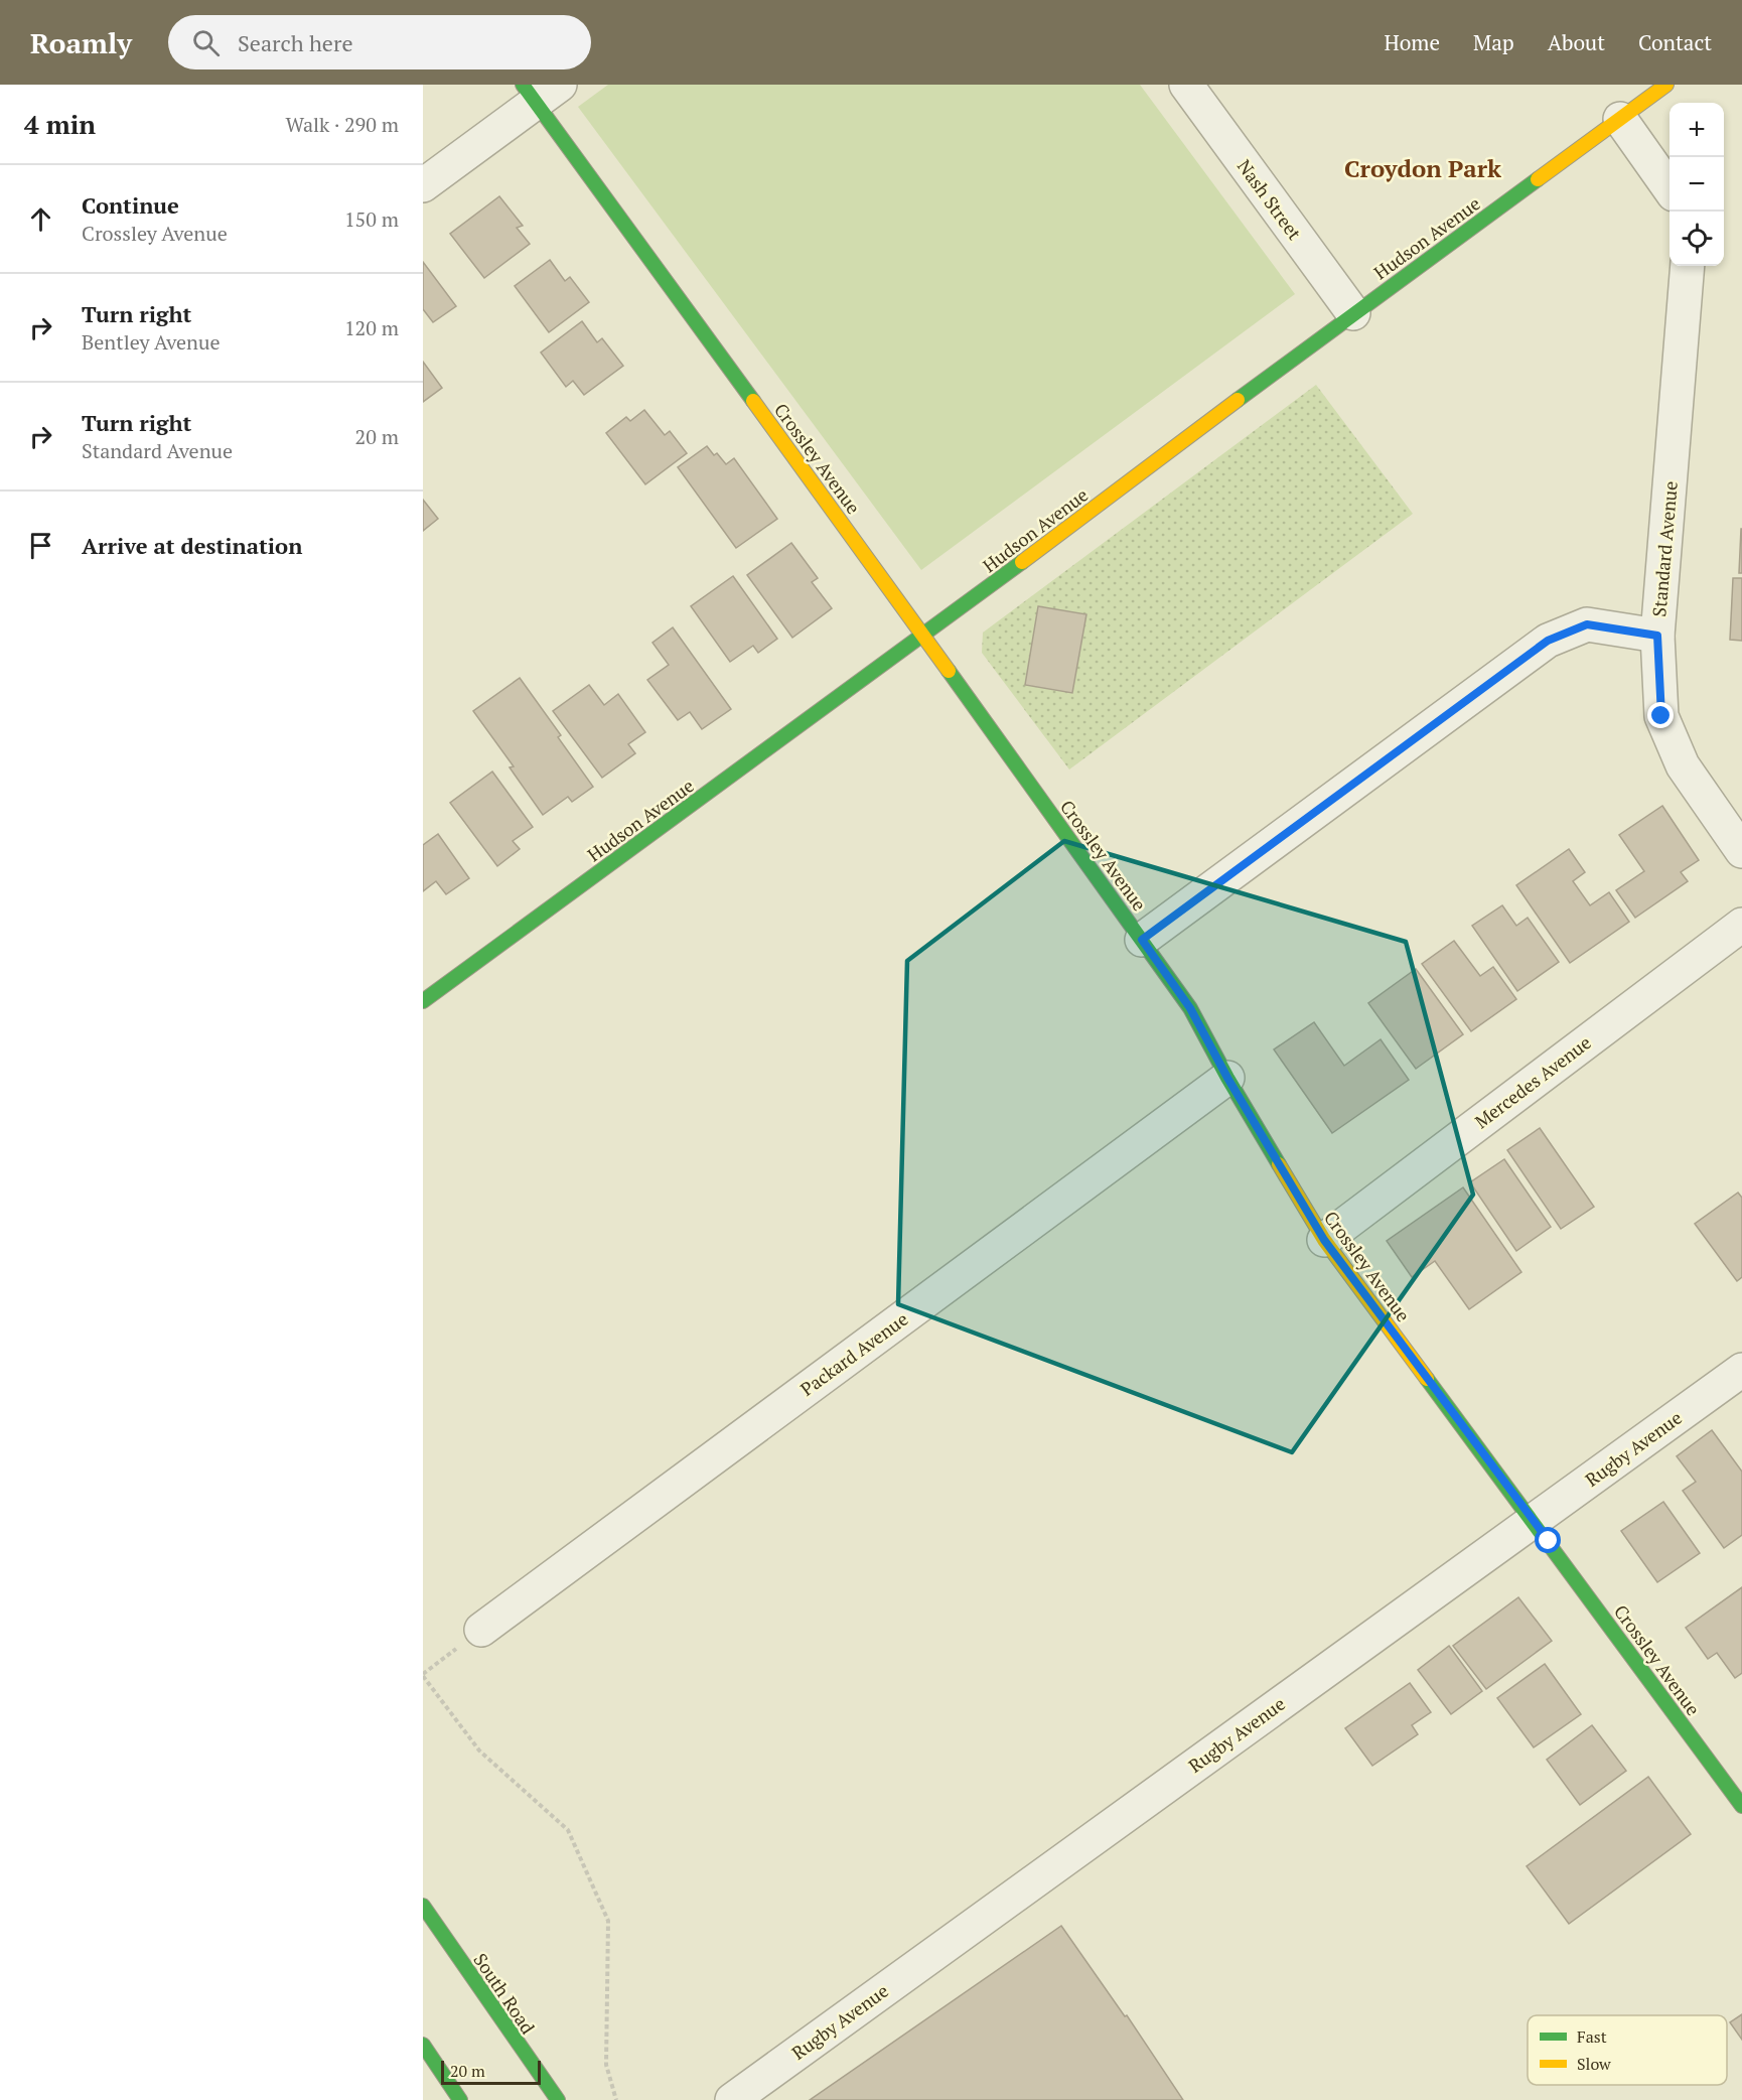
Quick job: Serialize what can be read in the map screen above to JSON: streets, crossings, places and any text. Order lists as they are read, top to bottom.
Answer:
{
  "streets": {
    "main road": ["Hudson Avenue", "Crossley Avenue", "South Road"],
    "street": [
      "Nash Street",
      "Standard Avenue",
      "Mercedes Avenue",
      "Packard Avenue",
      "Rugby Avenue"
    ]
  },
  "crossings": [
    ["Nash Street", "Hudson Avenue"],
    ["Hudson Avenue", "Crossley Avenue"],
    ["Crossley Avenue", "Mercedes Avenue"],
    ["Crossley Avenue", "Packard Avenue"],
    ["Crossley Avenue", "Rugby Avenue"]
  ],
  "districts": ["Croydon Park"],
  "legend": ["Fast", "Slow"],
  "scale_bar": "20 m",
  "page": {
    "header": "Roamly",
    "search": "Search here",
    "nav": [
      "Home",
      "Map",
      "About",
      "Contact"
    ],
    "heading": ["4 min", "Walk · 290 m"],
    "map_buttons": ["+", "−"],
    "list": [
      ["Continue", "Crossley Avenue", "150 m"],
      ["Turn right", "Bentley Avenue", "120 m"],
      ["Turn right", "Standard Avenue", "20 m"],
      "Arrive at destination"
    ],
    "scale": "20 m"
  }
}
